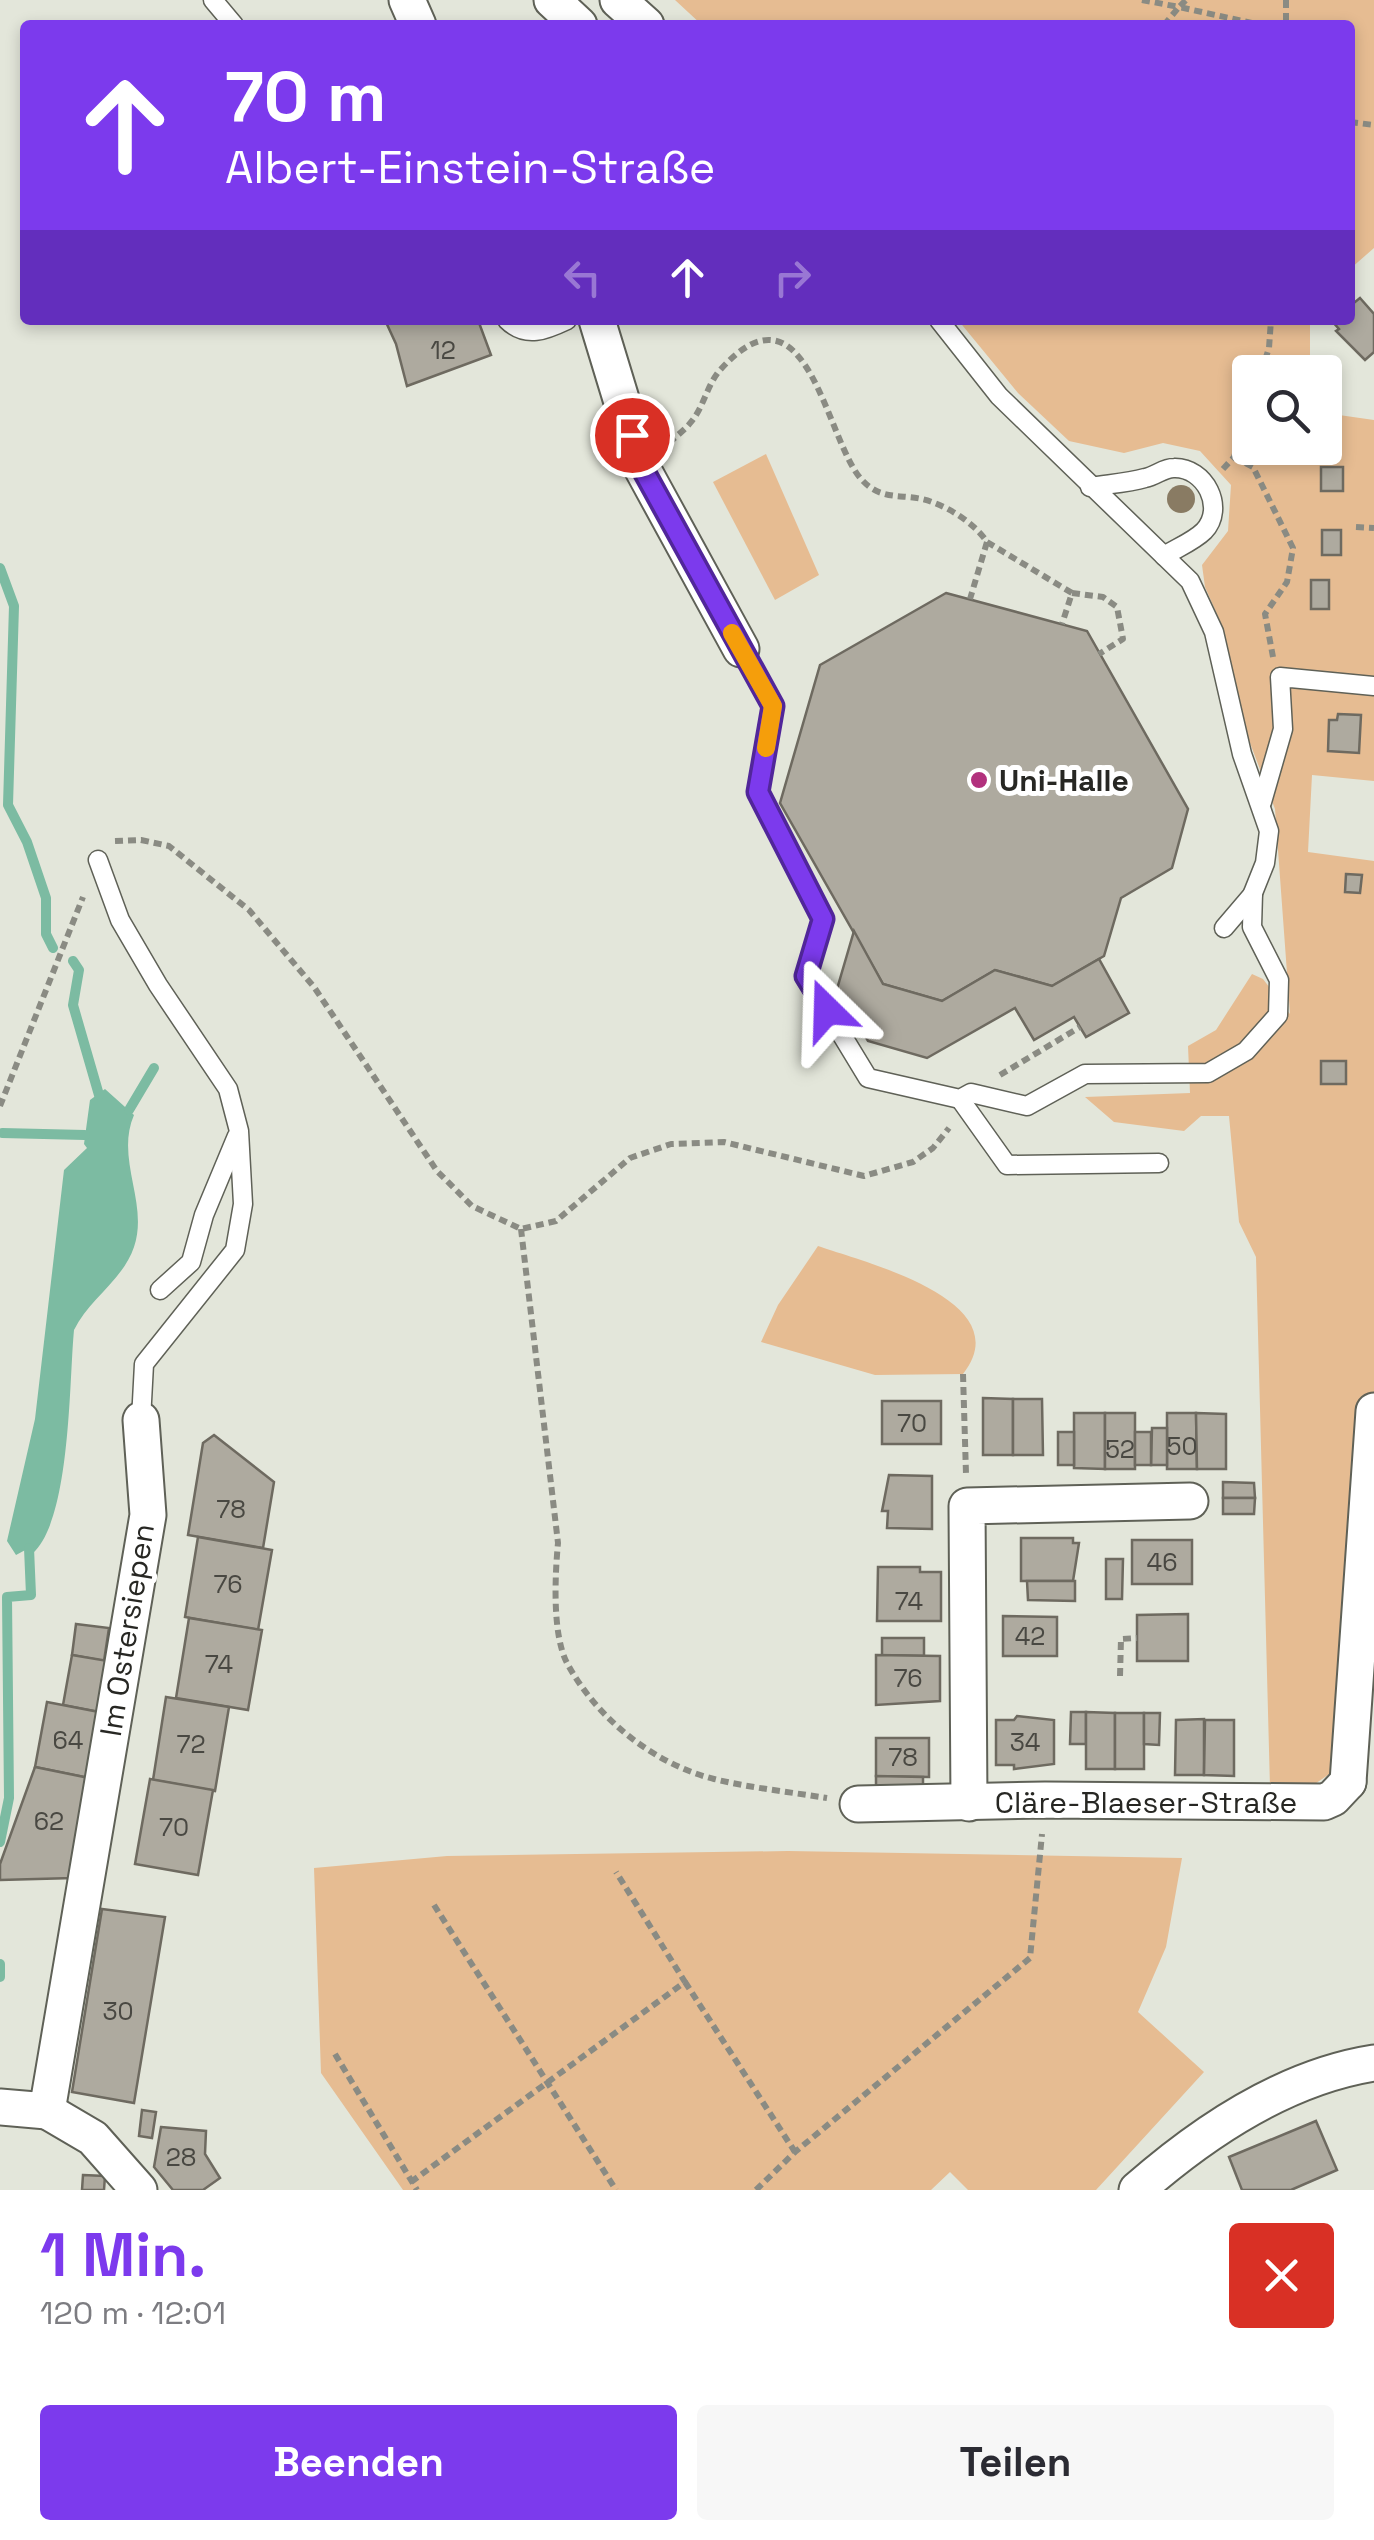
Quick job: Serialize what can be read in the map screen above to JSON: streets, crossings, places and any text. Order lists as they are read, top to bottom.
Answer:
{
  "streets": {
    "street": ["Im Ostersiepen", "Cläre-Blaeser-Straße"]
  },
  "places": ["Uni-Halle"],
  "house_numbers": [
    "12",
    "70",
    "50",
    "52",
    "78",
    "46",
    "76",
    "74",
    "42",
    "74",
    "76",
    "64",
    "34",
    "72",
    "78",
    "62",
    "70",
    "30",
    "28"
  ],
  "page": {
    "turn": ["70 m", "Albert-Einstein-Straße"],
    "heading": ["1 Min.", "120 m · 12:01"],
    "buttons": ["Beenden", "Teilen"]
  }
}
